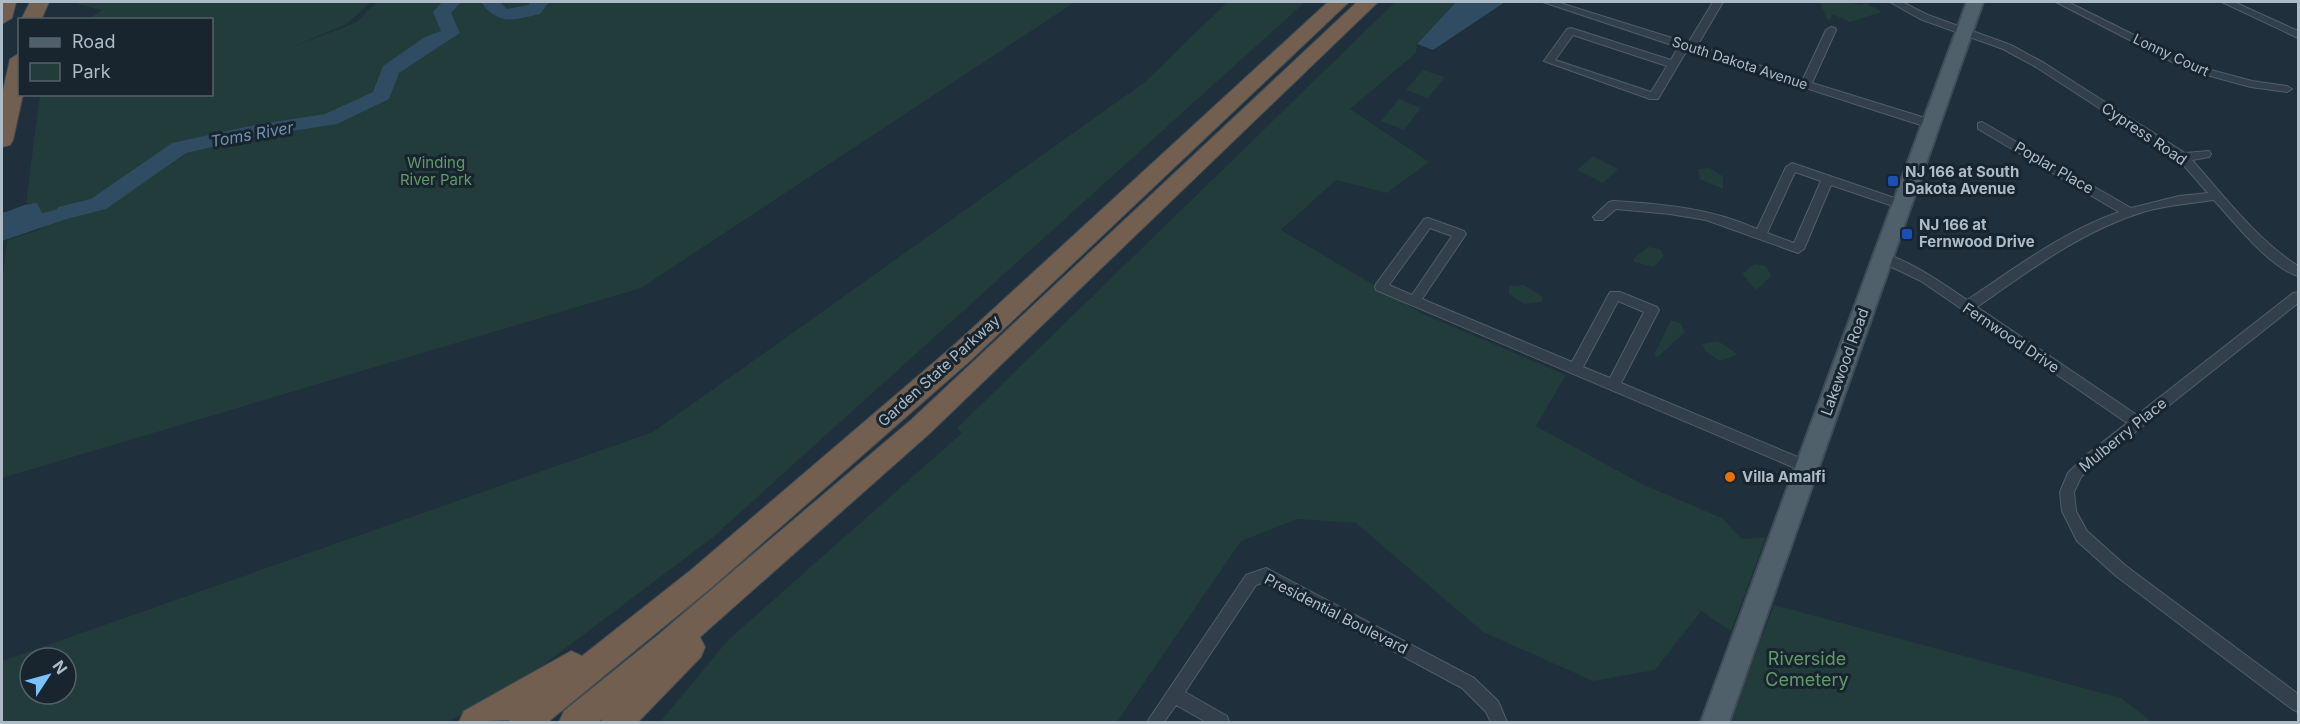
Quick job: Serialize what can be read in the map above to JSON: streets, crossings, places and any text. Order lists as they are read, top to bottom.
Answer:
{
  "streets": {
    "highway": ["Garden State Parkway"],
    "main road": ["Lakewood Road"],
    "street": [
      "Lonny Court",
      "South Dakota Avenue",
      "Cypress Road",
      "Poplar Place",
      "Fernwood Drive",
      "Mulberry Place",
      "Presidential Boulevard"
    ]
  },
  "crossings": [
    ["South Dakota Avenue", "Lakewood Road"],
    ["Cypress Road", "Lakewood Road"],
    ["Fernwood Drive", "Lakewood Road"],
    ["Fernwood Drive", "Mulberry Place"]
  ],
  "water": ["Toms River"],
  "parks": ["Winding River Park", "Riverside Cemetery"],
  "places": {
    "transit": ["NJ 166 at South Dakota Avenue", "NJ 166 at Fernwood Drive"],
    "other": ["Villa Amalfi"]
  },
  "legend": ["Road", "Park"],
  "north": "top right"
}
